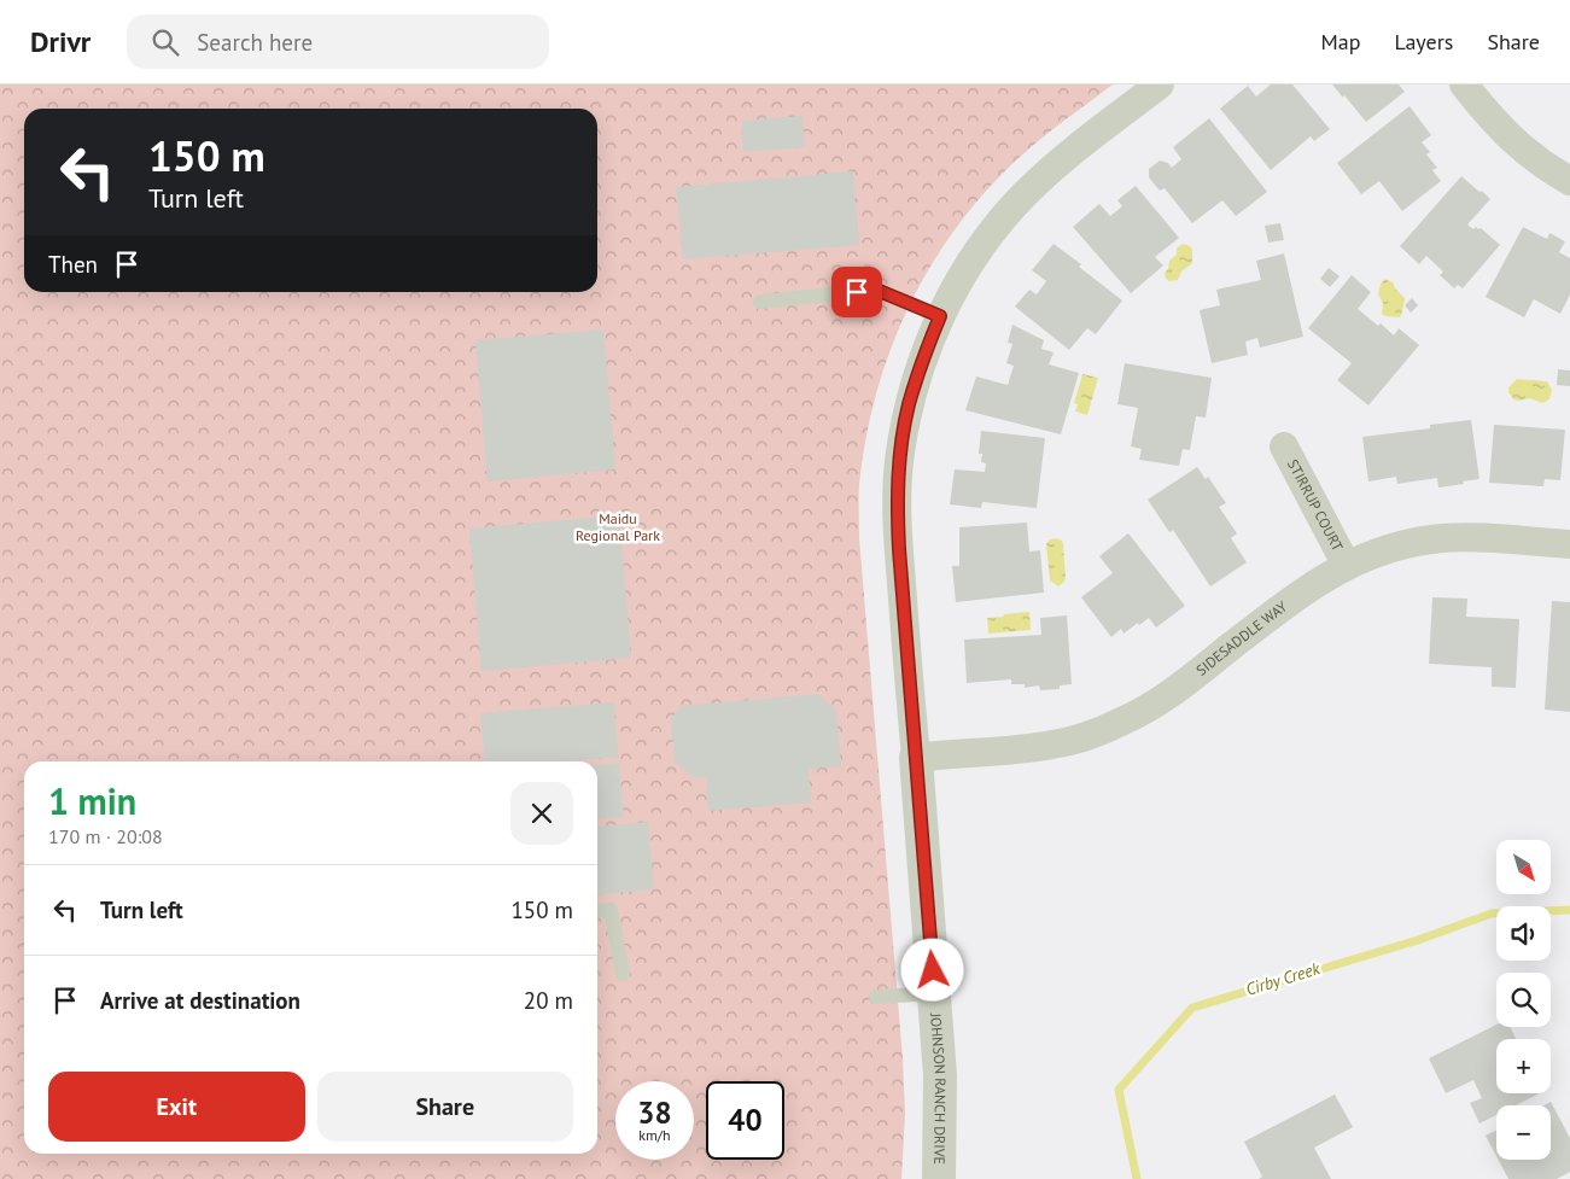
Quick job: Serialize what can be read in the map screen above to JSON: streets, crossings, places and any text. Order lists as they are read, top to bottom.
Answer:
{
  "streets": {
    "street": ["STIRRUP COURT", "SIDESADDLE WAY", "JOHNSON RANCH DRIVE"]
  },
  "crossings": [
    ["STIRRUP COURT", "SIDESADDLE WAY"],
    ["SIDESADDLE WAY", "JOHNSON RANCH DRIVE"]
  ],
  "water": ["Cirby Creek"],
  "parks": ["Maidu Regional Park"],
  "north": "bottom right",
  "page": {
    "header": "Drivr",
    "search": "Search here",
    "nav": ["Map", "Layers", "Share"],
    "turn": ["150 m", "Turn left"],
    "then": "Then",
    "heading": ["1 min", "170 m · 20:08"],
    "map_buttons": ["+", "−"],
    "list": [
      {
        "name": "Turn left",
        "value": "150 m"
      },
      {
        "name": "Arrive at destination",
        "value": "20 m"
      }
    ],
    "buttons": ["Exit", "Share"],
    "speed": "38 km/h",
    "limit": "40"
  }
}
